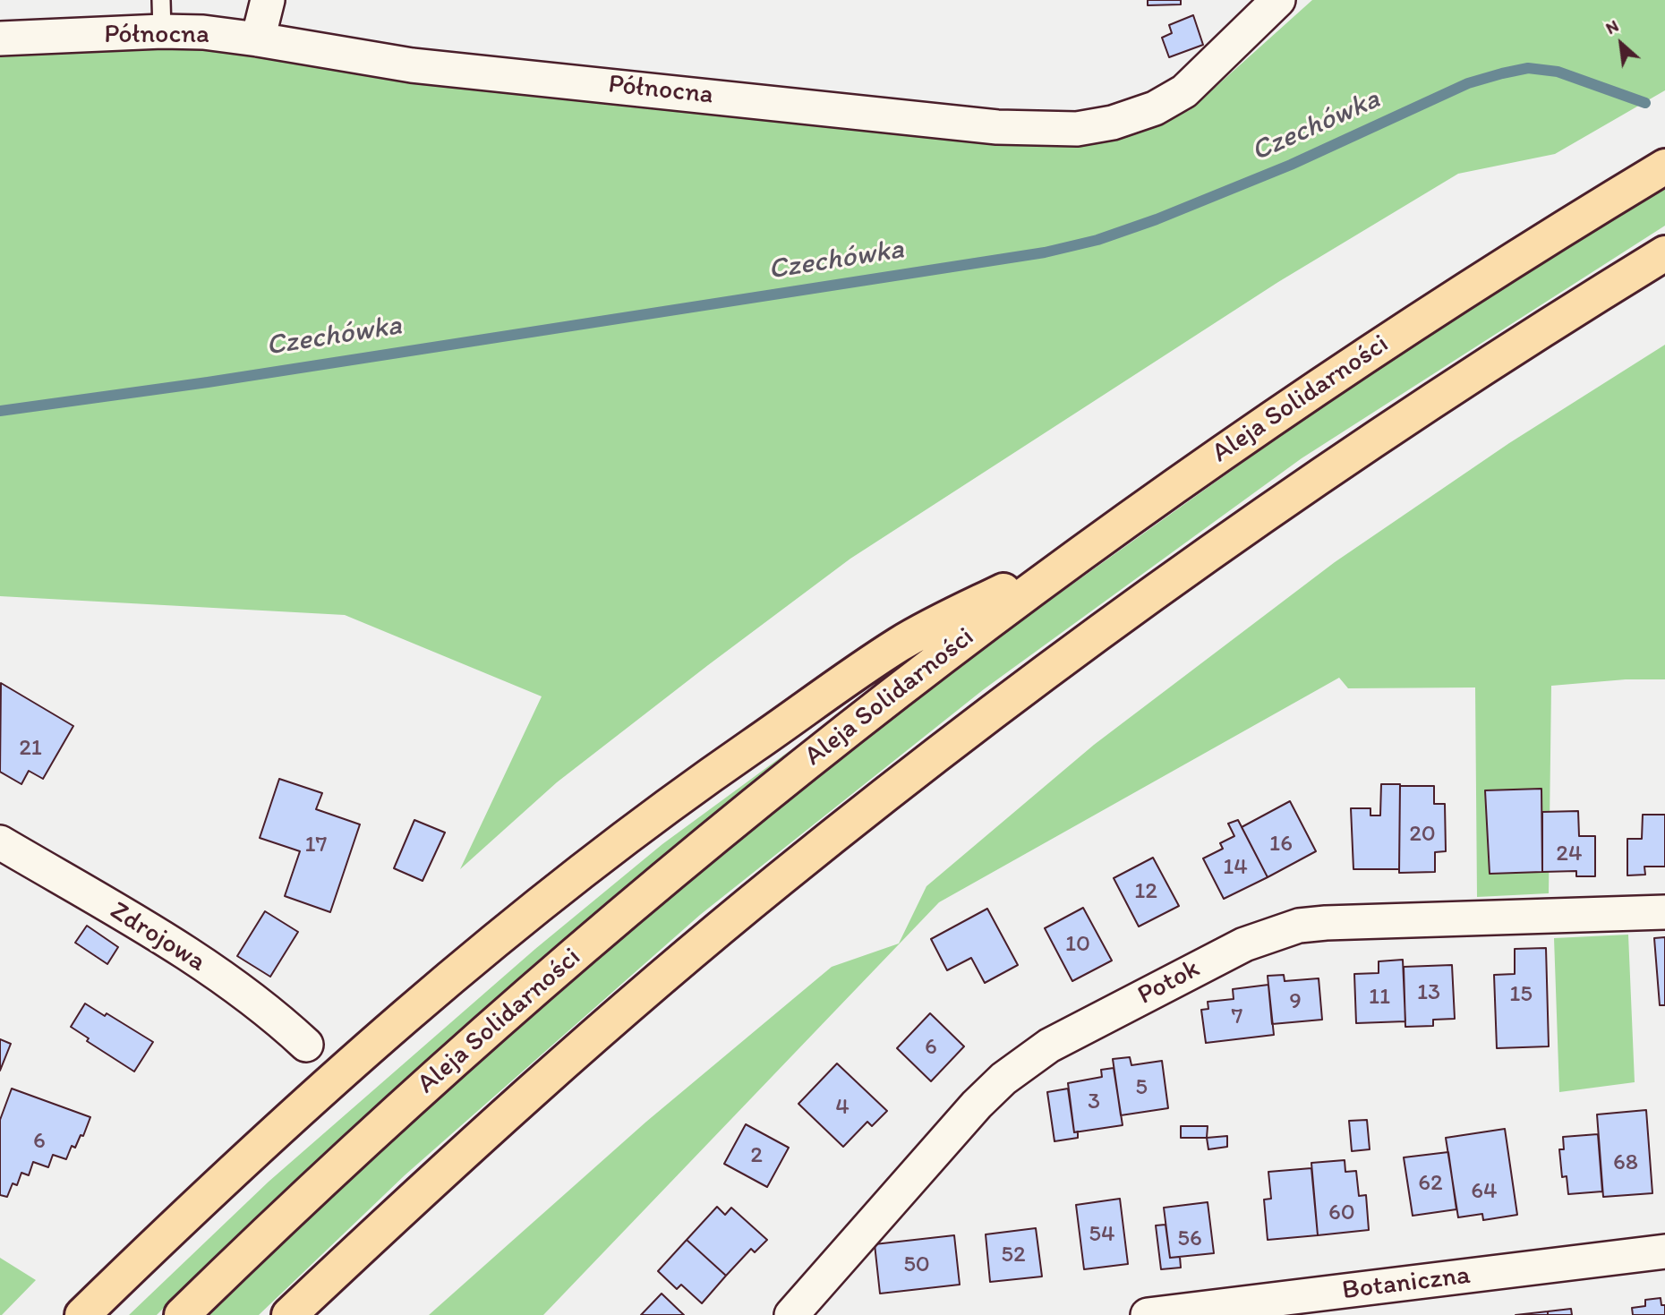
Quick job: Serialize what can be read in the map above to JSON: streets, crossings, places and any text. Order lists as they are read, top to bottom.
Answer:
{
  "streets": {
    "main road": ["Aleja Solidarności"],
    "street": [
      "Północna",
      "Zdrojowa",
      "Potok",
      "Botaniczna"
    ]
  },
  "water": ["Czechówka"],
  "house_numbers": [
    "21",
    "20",
    "16",
    "17",
    "24",
    "14",
    "12",
    "10",
    "13",
    "15",
    "11",
    "9",
    "7",
    "6",
    "5",
    "3",
    "4",
    "6",
    "2",
    "68",
    "62",
    "64",
    "60",
    "54",
    "56",
    "52",
    "50"
  ],
  "north": "top left"
}
